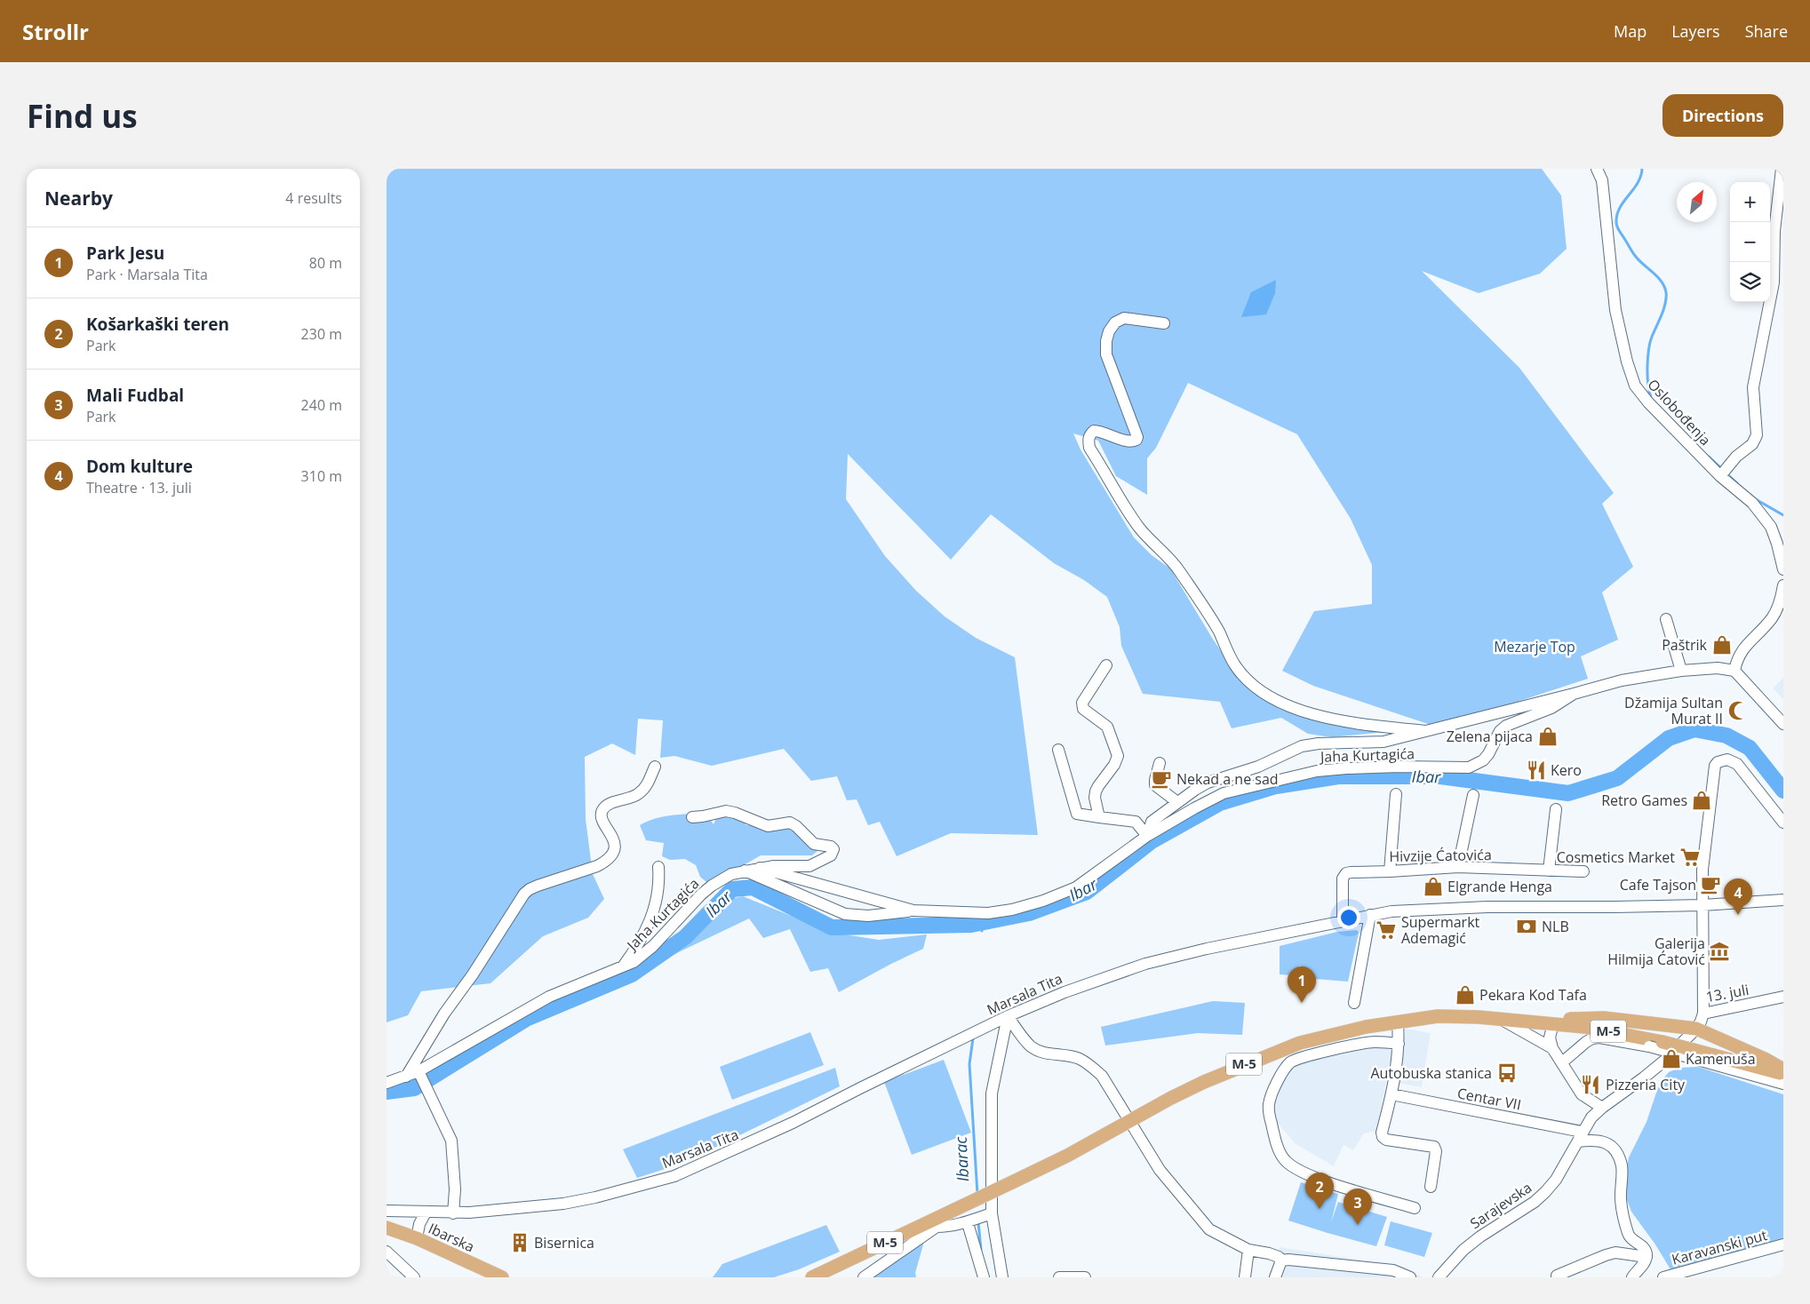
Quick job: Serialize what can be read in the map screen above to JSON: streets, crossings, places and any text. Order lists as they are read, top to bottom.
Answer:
{
  "streets": {
    "main road": ["M-5", "Ibarska"],
    "street": [
      "Oslobođenja",
      "Jaha Kurtagića",
      "Hivzije Ćatovića",
      "13. juli",
      "Marsala Tita",
      "Centar VII",
      "Sarajevska",
      "Karavanski put"
    ]
  },
  "crossings": [
    ["Hivzije Ćatovića", "Marsala Tita"],
    ["13. juli", "Marsala Tita"],
    ["Centar VII", "Sarajevska"]
  ],
  "water": ["Ibar", "Ibarac"],
  "parks": ["Mezarje Top"],
  "places": {
    "shop": [
      "Paštrik",
      "Zelena pijaca",
      "Retro Games",
      "Elgrande Henga",
      "Pekara Kod Tafa",
      "Kamenuša"
    ],
    "mosque": ["Džamija Sultan Murat II"],
    "restaurant": ["Kero", "Pizzeria City"],
    "cafe": ["Nekad a ne sad", "Cafe Tajson"],
    "supermarket": ["Cosmetics Market", "Supermarkt Ademagić"],
    "bank": ["NLB"],
    "museum": ["Galerija Hilmija Ćatović"],
    "bus stop": ["Autobuska stanica"],
    "building": ["Bisernica"]
  },
  "north": "top right",
  "page": {
    "header": "Strollr",
    "nav": ["Map", "Layers", "Share"],
    "buttons": "Directions",
    "title": "Find us",
    "heading": ["Nearby", "4 results"],
    "map_buttons": ["+", "−"],
    "list": [
      {
        "mark": "1",
        "name": "Park Jesu",
        "note": "Park · Marsala Tita",
        "value": "80 m"
      },
      {
        "mark": "2",
        "name": "Košarkaški teren",
        "note": "Park",
        "value": "230 m"
      },
      {
        "mark": "3",
        "name": "Mali Fudbal",
        "note": "Park",
        "value": "240 m"
      },
      {
        "mark": "4",
        "name": "Dom kulture",
        "note": "Theatre · 13. juli",
        "value": "310 m"
      }
    ],
    "pins": [
      "4",
      "1",
      "2",
      "3"
    ]
  }
}
